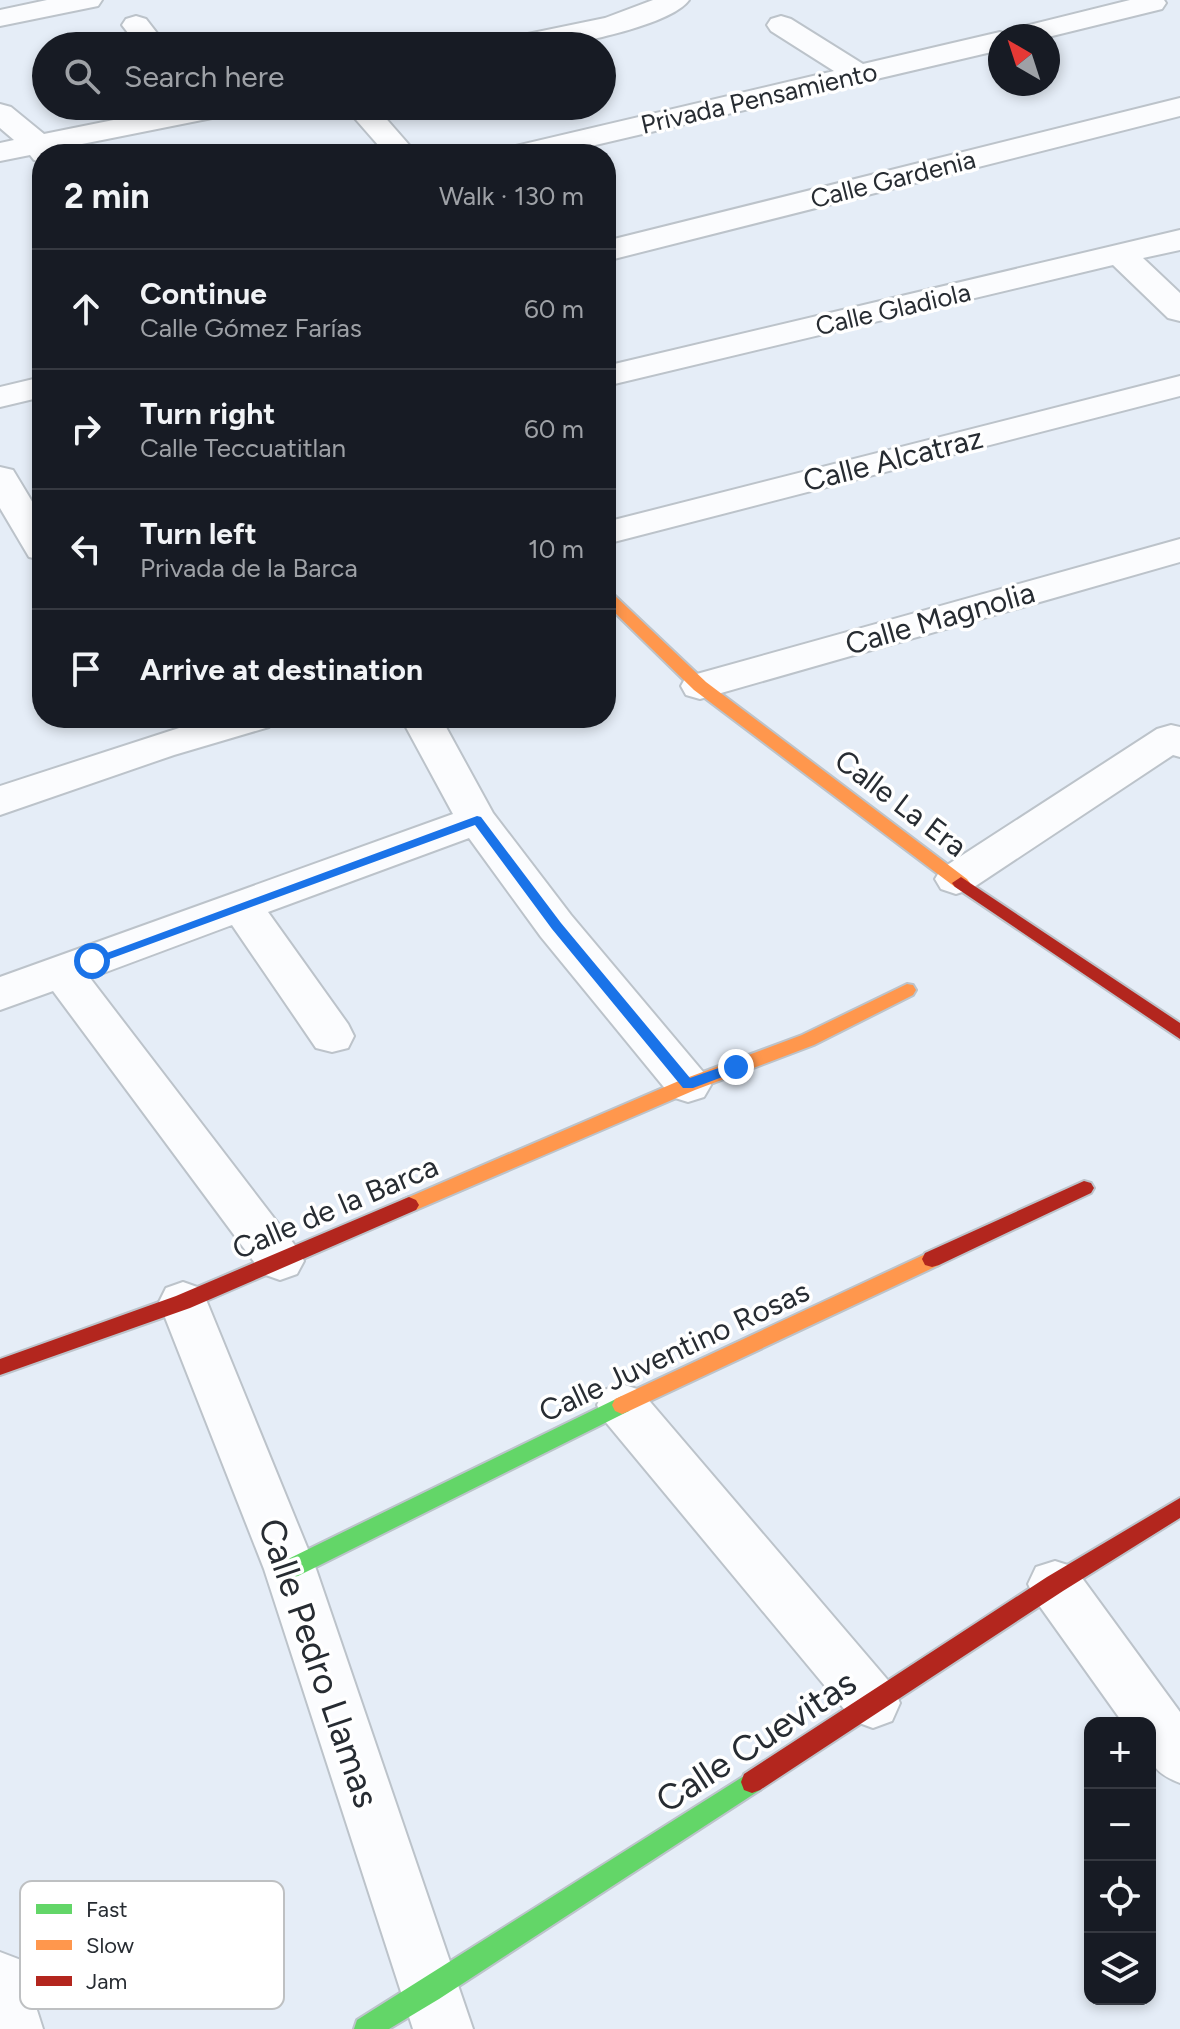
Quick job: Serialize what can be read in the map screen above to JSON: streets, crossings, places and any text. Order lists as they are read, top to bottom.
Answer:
{
  "streets": {
    "street": [
      "Privada Pensamiento",
      "Calle Gardenia",
      "Calle Gladiola",
      "Calle Alcatraz",
      "Calle Magnolia",
      "Calle La Era",
      "Calle de la Barca",
      "Calle Juventino Rosas",
      "Calle Pedro Llamas",
      "Calle Cuevitas"
    ]
  },
  "crossings": [
    ["Calle Magnolia", "Calle La Era"],
    ["Calle de la Barca", "Calle Pedro Llamas"],
    ["Calle Juventino Rosas", "Calle Pedro Llamas"],
    ["Calle Pedro Llamas", "Calle Cuevitas"]
  ],
  "legend": ["Fast", "Slow", "Jam"],
  "north": "top left",
  "page": {
    "search": "Search here",
    "heading": ["2 min", "Walk · 130 m"],
    "list": [
      ["Continue", "Calle Gómez Farías", "60 m"],
      ["Turn right", "Calle Teccuatitlan", "60 m"],
      ["Turn left", "Privada de la Barca", "10 m"],
      "Arrive at destination"
    ],
    "map_buttons": ["+", "−"]
  }
}
